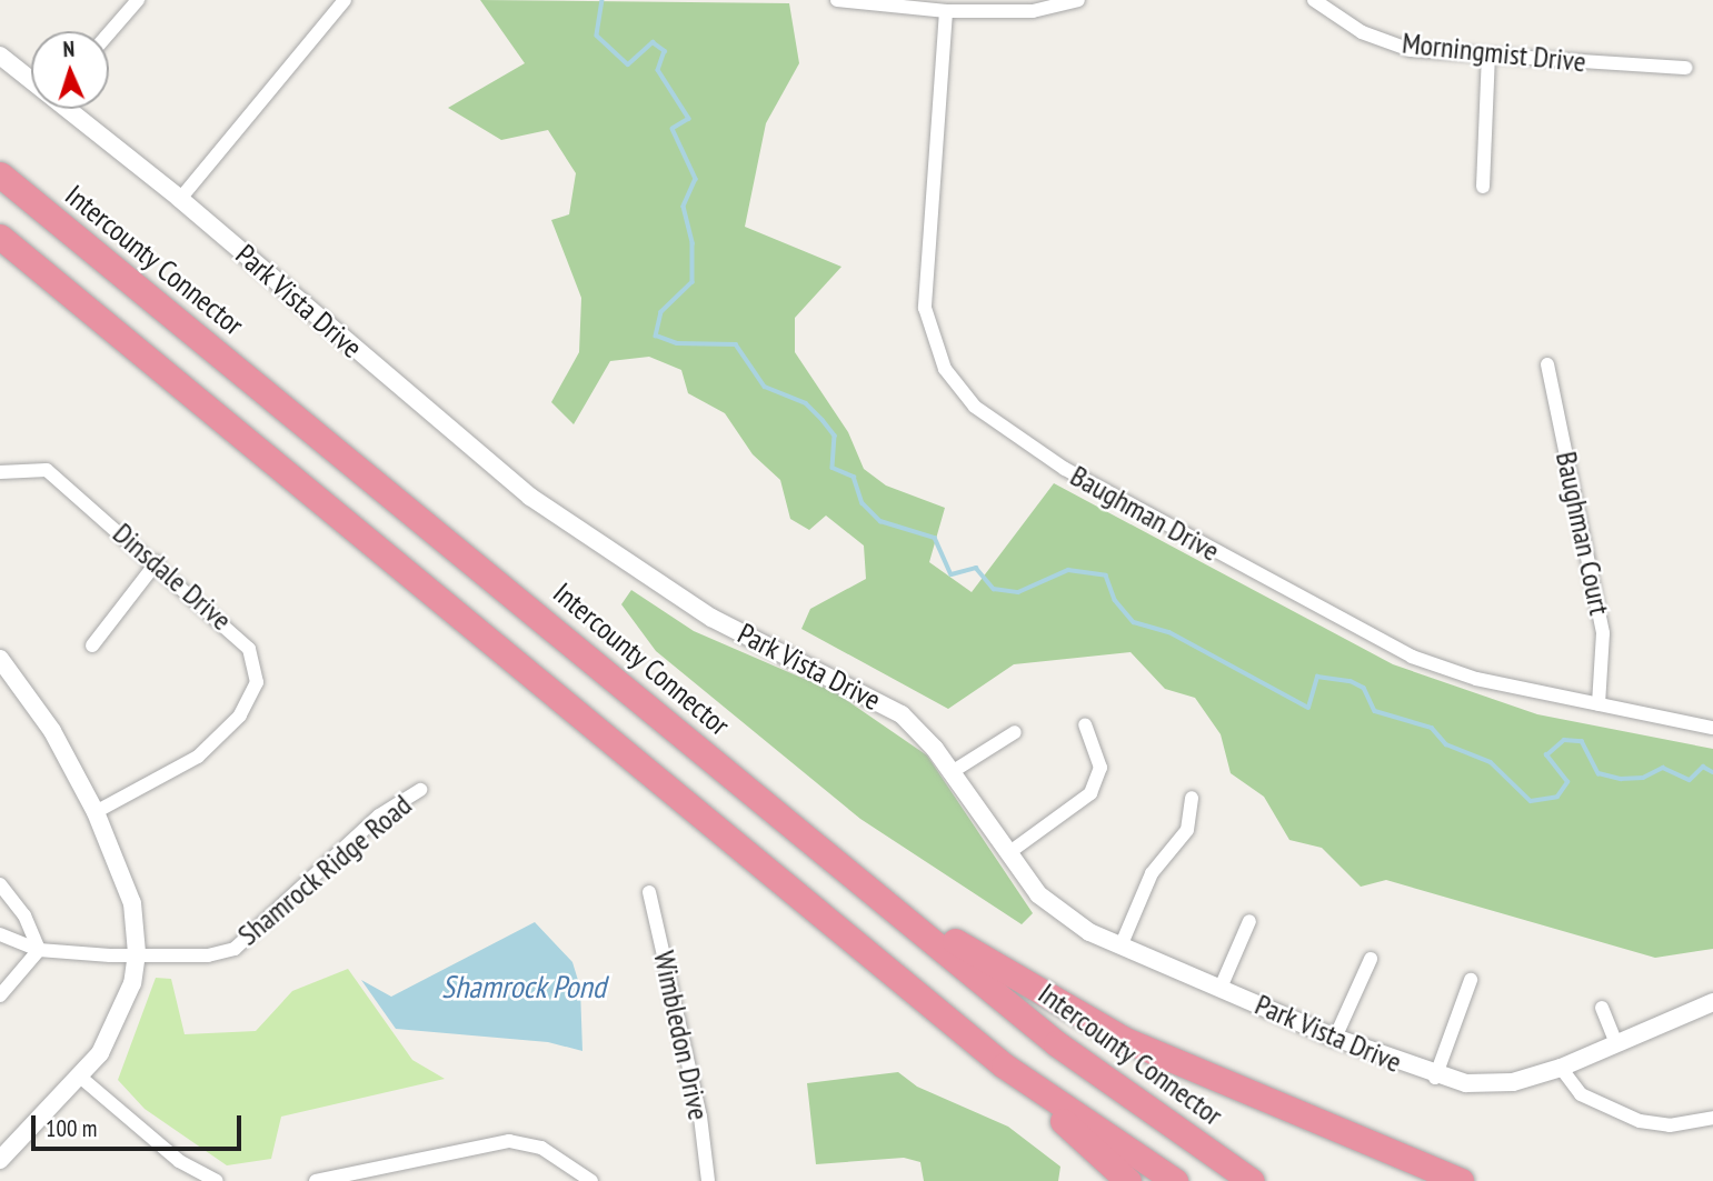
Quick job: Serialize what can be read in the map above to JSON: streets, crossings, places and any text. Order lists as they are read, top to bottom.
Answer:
{
  "streets": {
    "highway": ["Intercounty Connector"],
    "street": [
      "Morningmist Drive",
      "Park Vista Drive",
      "Baughman Drive",
      "Baughman Court",
      "Dinsdale Drive",
      "Shamrock Ridge Road",
      "Wimbledon Drive"
    ]
  },
  "crossings": [
    ["Baughman Drive", "Baughman Court"]
  ],
  "water": ["Shamrock Pond"],
  "scale_bar": "100 m",
  "north": "top"
}
